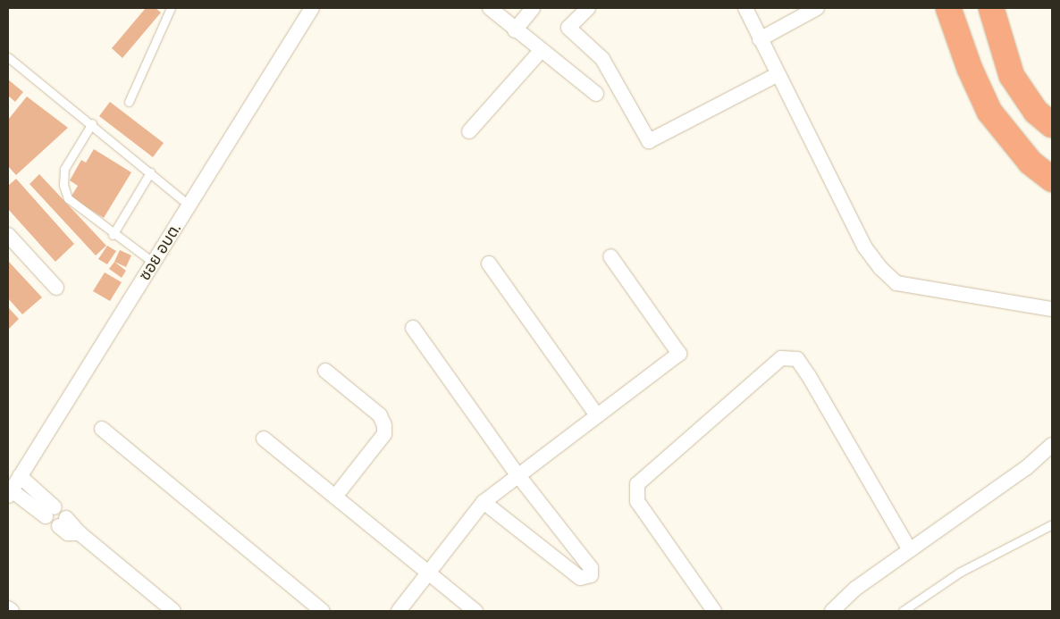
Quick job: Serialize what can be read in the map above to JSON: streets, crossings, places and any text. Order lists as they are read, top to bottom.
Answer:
{
  "streets": {
    "street": ["ซอย อบต."]
  }
}
